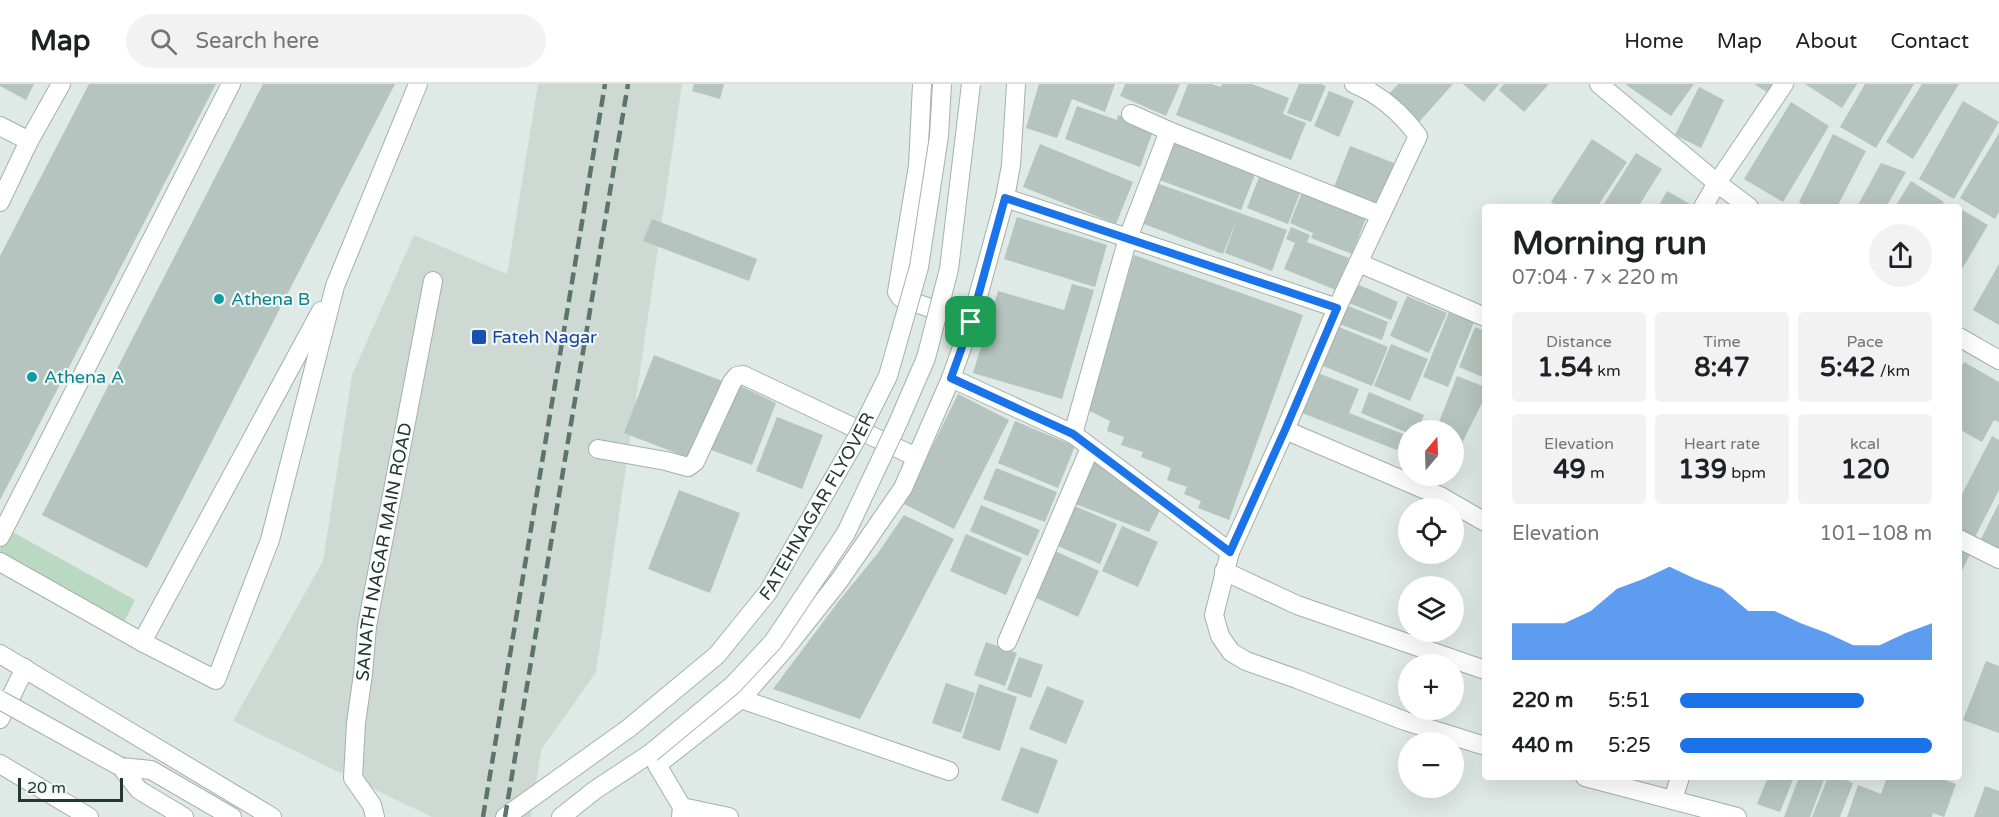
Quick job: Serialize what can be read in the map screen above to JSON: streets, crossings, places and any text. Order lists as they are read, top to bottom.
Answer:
{
  "streets": {
    "street": ["FATEHNAGAR FLYOVER", "SANATH NAGAR MAIN ROAD"]
  },
  "places": {
    "other": ["Athena B", "Athena A"],
    "transit": ["Fateh Nagar"]
  },
  "scale_bar": "20 m",
  "north": "top",
  "page": {
    "header": "Map",
    "search": "Search here",
    "nav": [
      "Home",
      "Map",
      "About",
      "Contact"
    ],
    "heading": ["Morning run", "07:04 · 7 × 220 m"],
    "stats": [
      ["Distance", "1.54 km"],
      ["Time", "8:47"],
      ["Pace", "5:42 /km"],
      ["Elevation", "49 m"],
      ["Heart rate", "139 bpm"],
      ["kcal", "120"]
    ],
    "map_buttons": ["+", "−"],
    "chart": ["Elevation", "101–108 m"],
    "list": [
      {
        "name": "220 m",
        "note": "5:51"
      },
      {
        "name": "440 m",
        "note": "5:25"
      }
    ],
    "scale": "20 m"
  }
}
